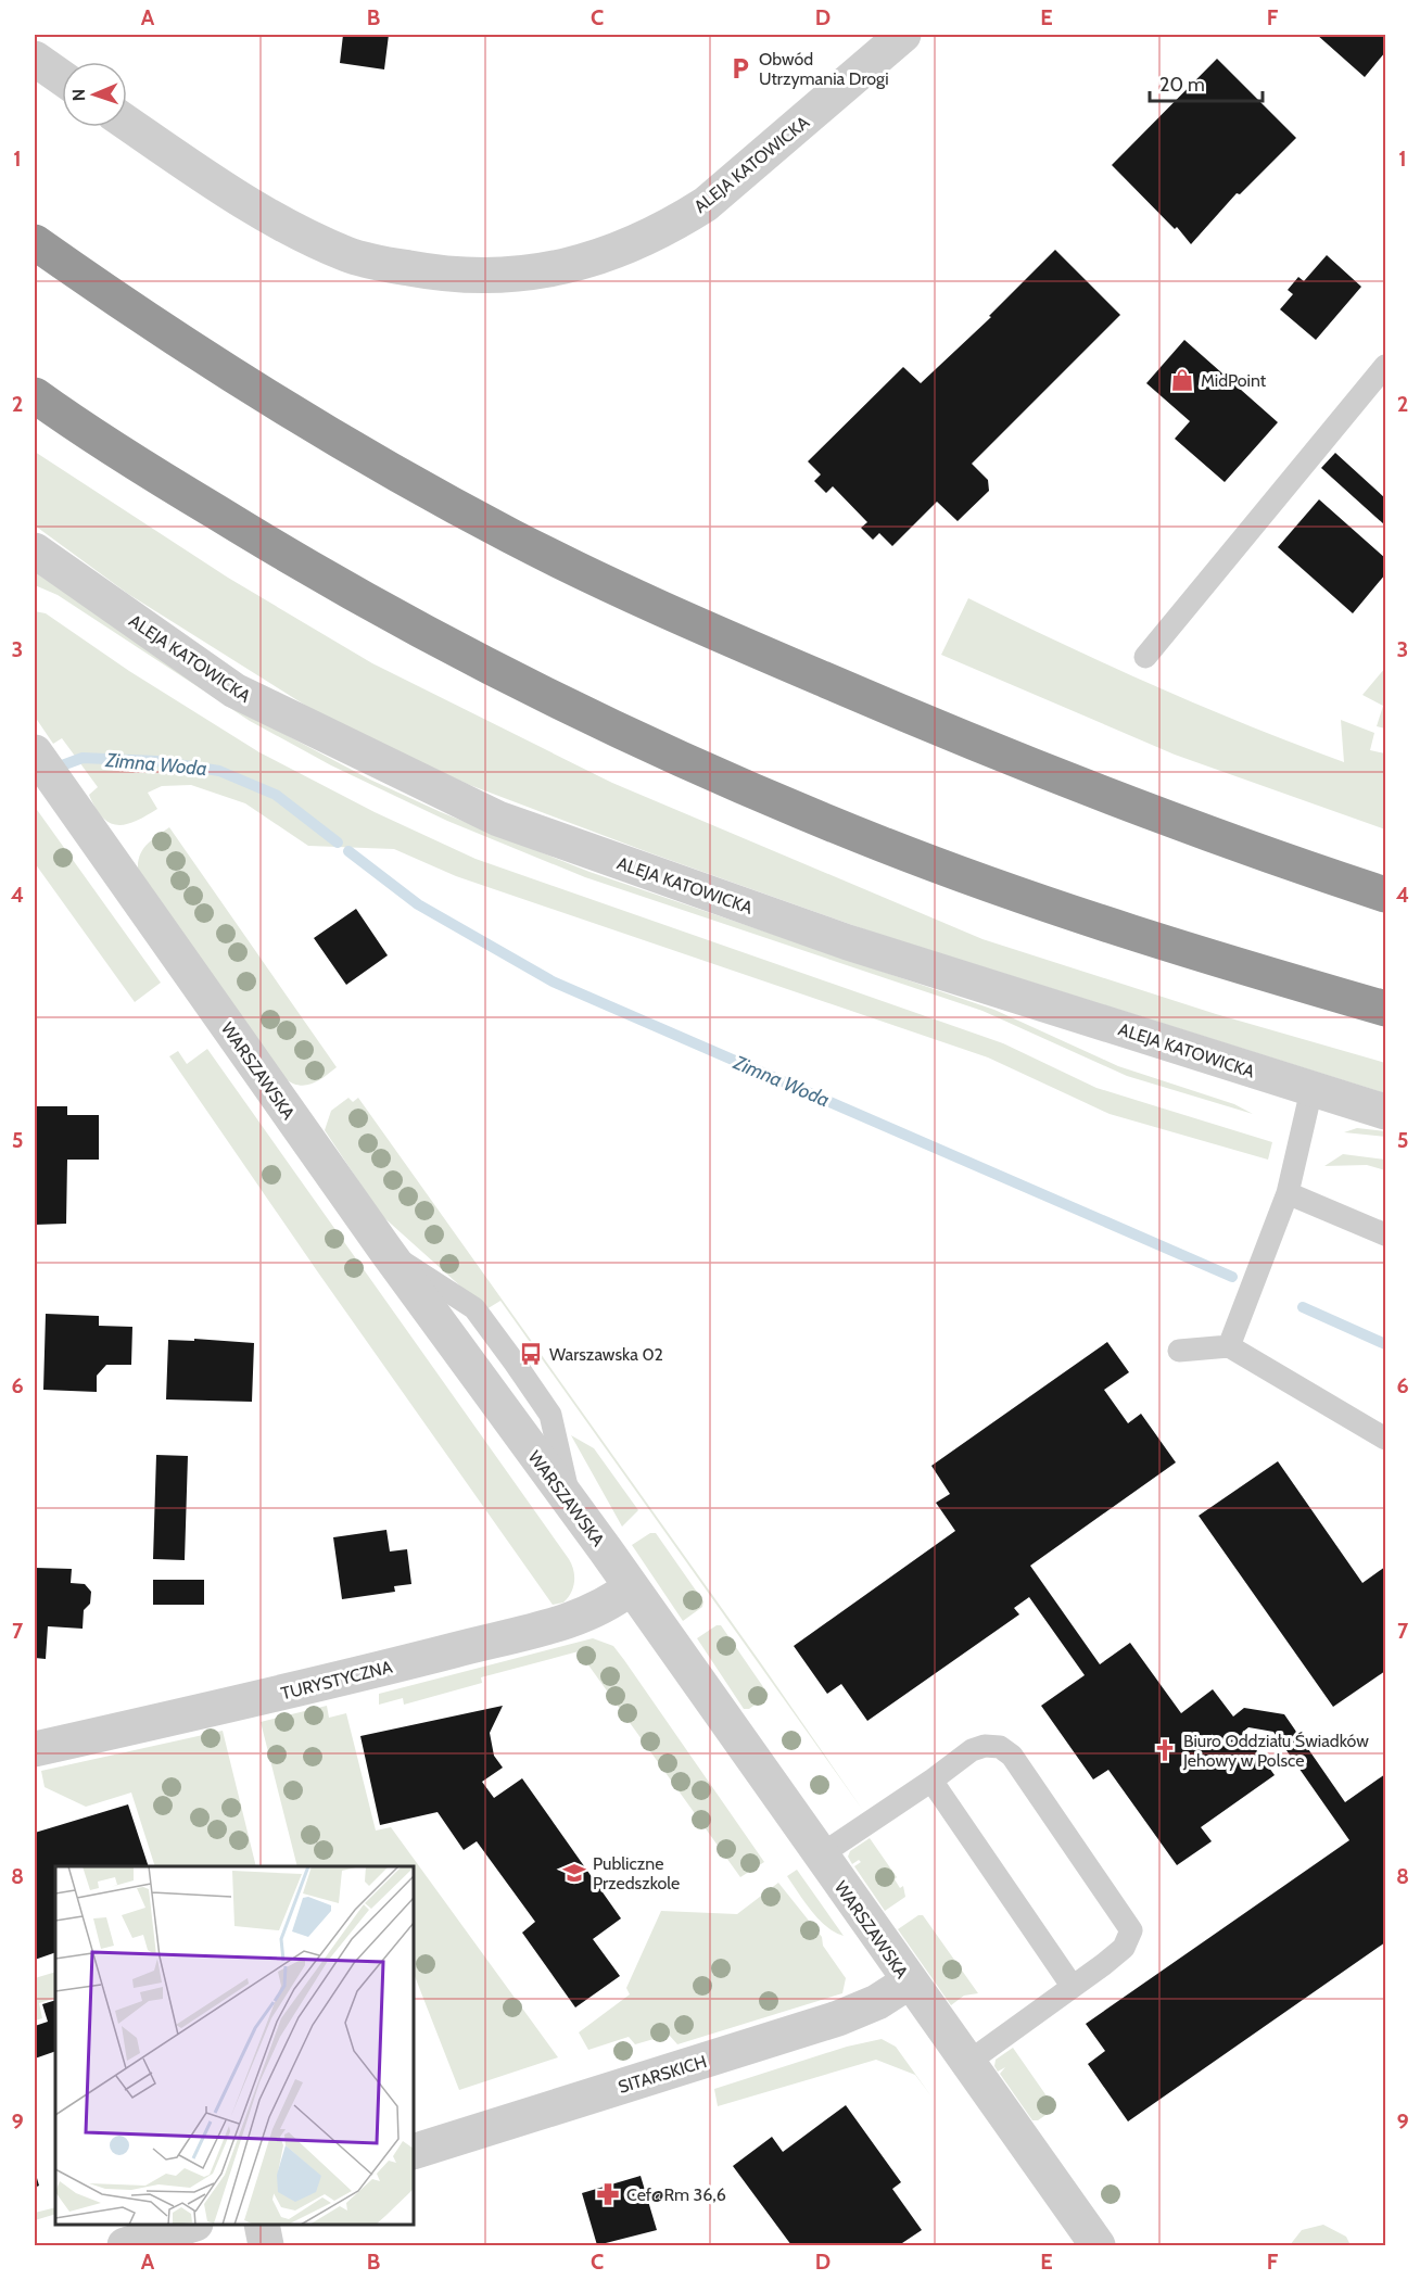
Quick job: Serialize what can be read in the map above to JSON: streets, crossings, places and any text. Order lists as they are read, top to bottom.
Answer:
{
  "streets": {
    "street": [
      "ALEJA KATOWICKA",
      "WARSZAWSKA",
      "TURYSTYCZNA",
      "SITARSKICH"
    ]
  },
  "crossings": [
    ["WARSZAWSKA", "TURYSTYCZNA"],
    ["WARSZAWSKA", "SITARSKICH"]
  ],
  "water": ["Zimna Woda"],
  "places": {
    "parking": ["Obwód Utrzymania Drogi"],
    "shop": ["MidPoint"],
    "bus stop": ["Warszawska 02"],
    "church": ["Biuro Oddziału Świadków Jehowy w Polsce"],
    "school or university": ["Publiczne Przedszkole"],
    "pharmacy": ["Cef@Rm 36,6"]
  },
  "scale_bar": "20 m",
  "north": "left",
  "grid": {
    "columns": [
      "A",
      "B",
      "C",
      "D",
      "E",
      "F"
    ],
    "rows": [
      "1",
      "2",
      "3",
      "4",
      "5",
      "6",
      "7",
      "8",
      "9"
    ]
  }
}
